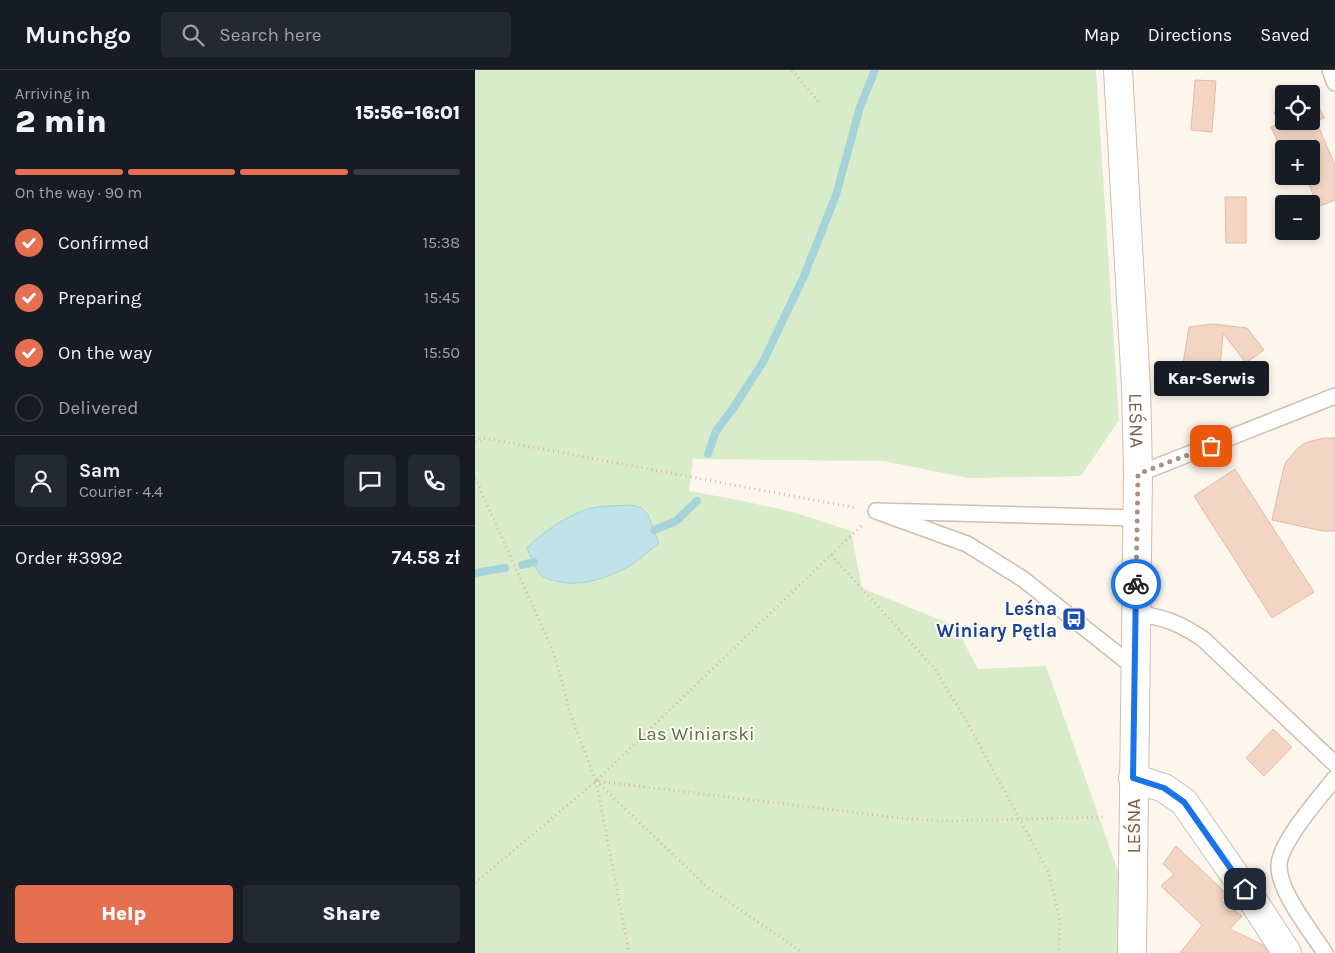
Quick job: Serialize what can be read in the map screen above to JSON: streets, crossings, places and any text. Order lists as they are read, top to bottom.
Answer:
{
  "streets": {
    "street": ["LEŚNA"]
  },
  "parks": ["Las Winiarski"],
  "places": {
    "other": ["Kar-Serwis"],
    "bus stop": ["Leśna Winiary Pętla"]
  },
  "page": {
    "header": "Munchgo",
    "search": "Search here",
    "nav": ["Map", "Directions", "Saved"],
    "heading": ["2 min", "Arriving in", "15:56–16:01"],
    "panel": [
      "Sam",
      "Courier · 4.4",
      "Order #3992",
      "74.58 zł"
    ],
    "map_buttons": ["+", "−"],
    "bar": "On the way · 90 m",
    "list": [
      ["Confirmed", "15:38"],
      ["Preparing", "15:45"],
      ["On the way", "15:50"],
      "Delivered"
    ],
    "bubble": "Kar-Serwis",
    "buttons": ["Help", "Share"]
  }
}
